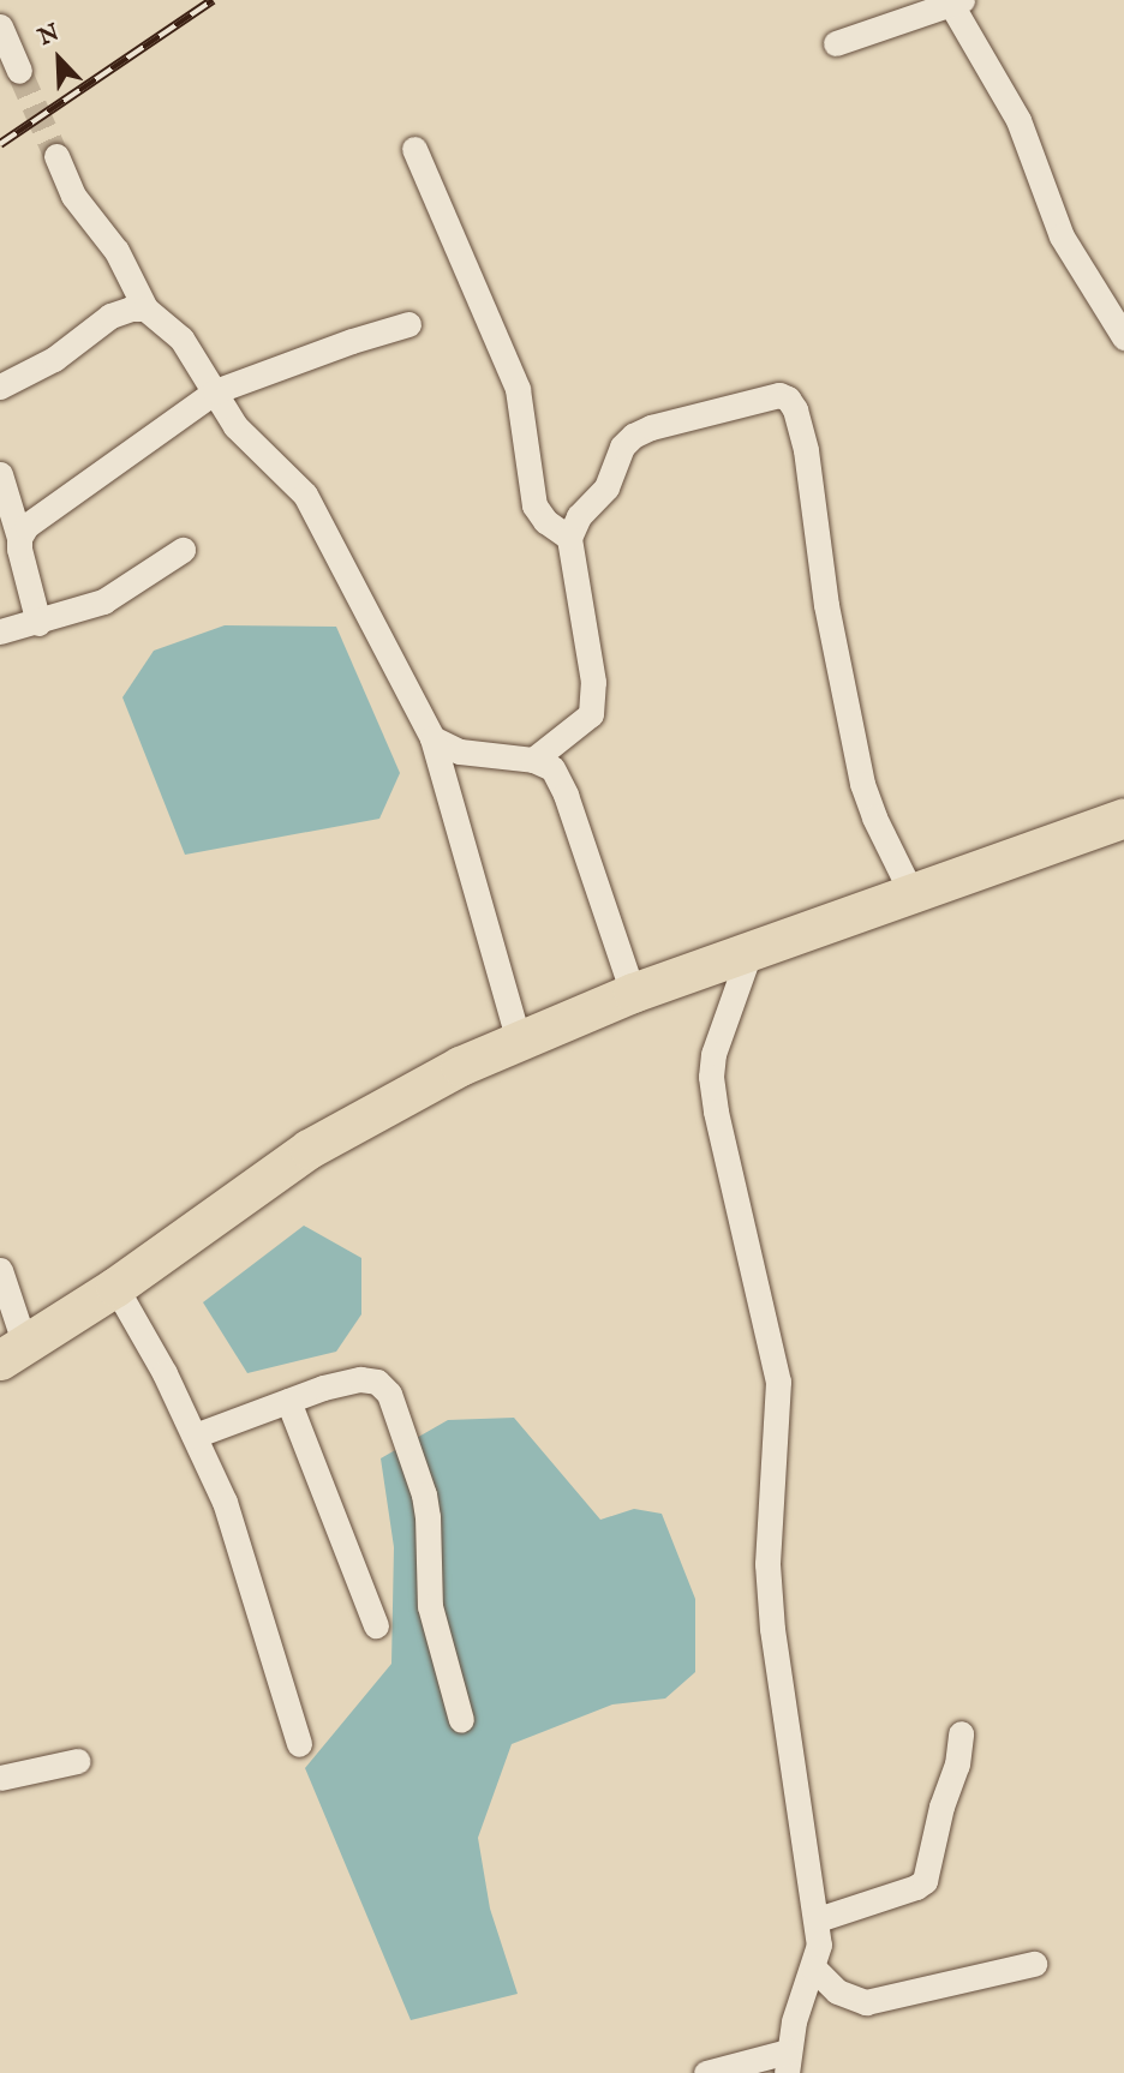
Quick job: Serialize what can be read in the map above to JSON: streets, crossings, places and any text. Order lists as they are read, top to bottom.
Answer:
{
  "north": "top left"
}
